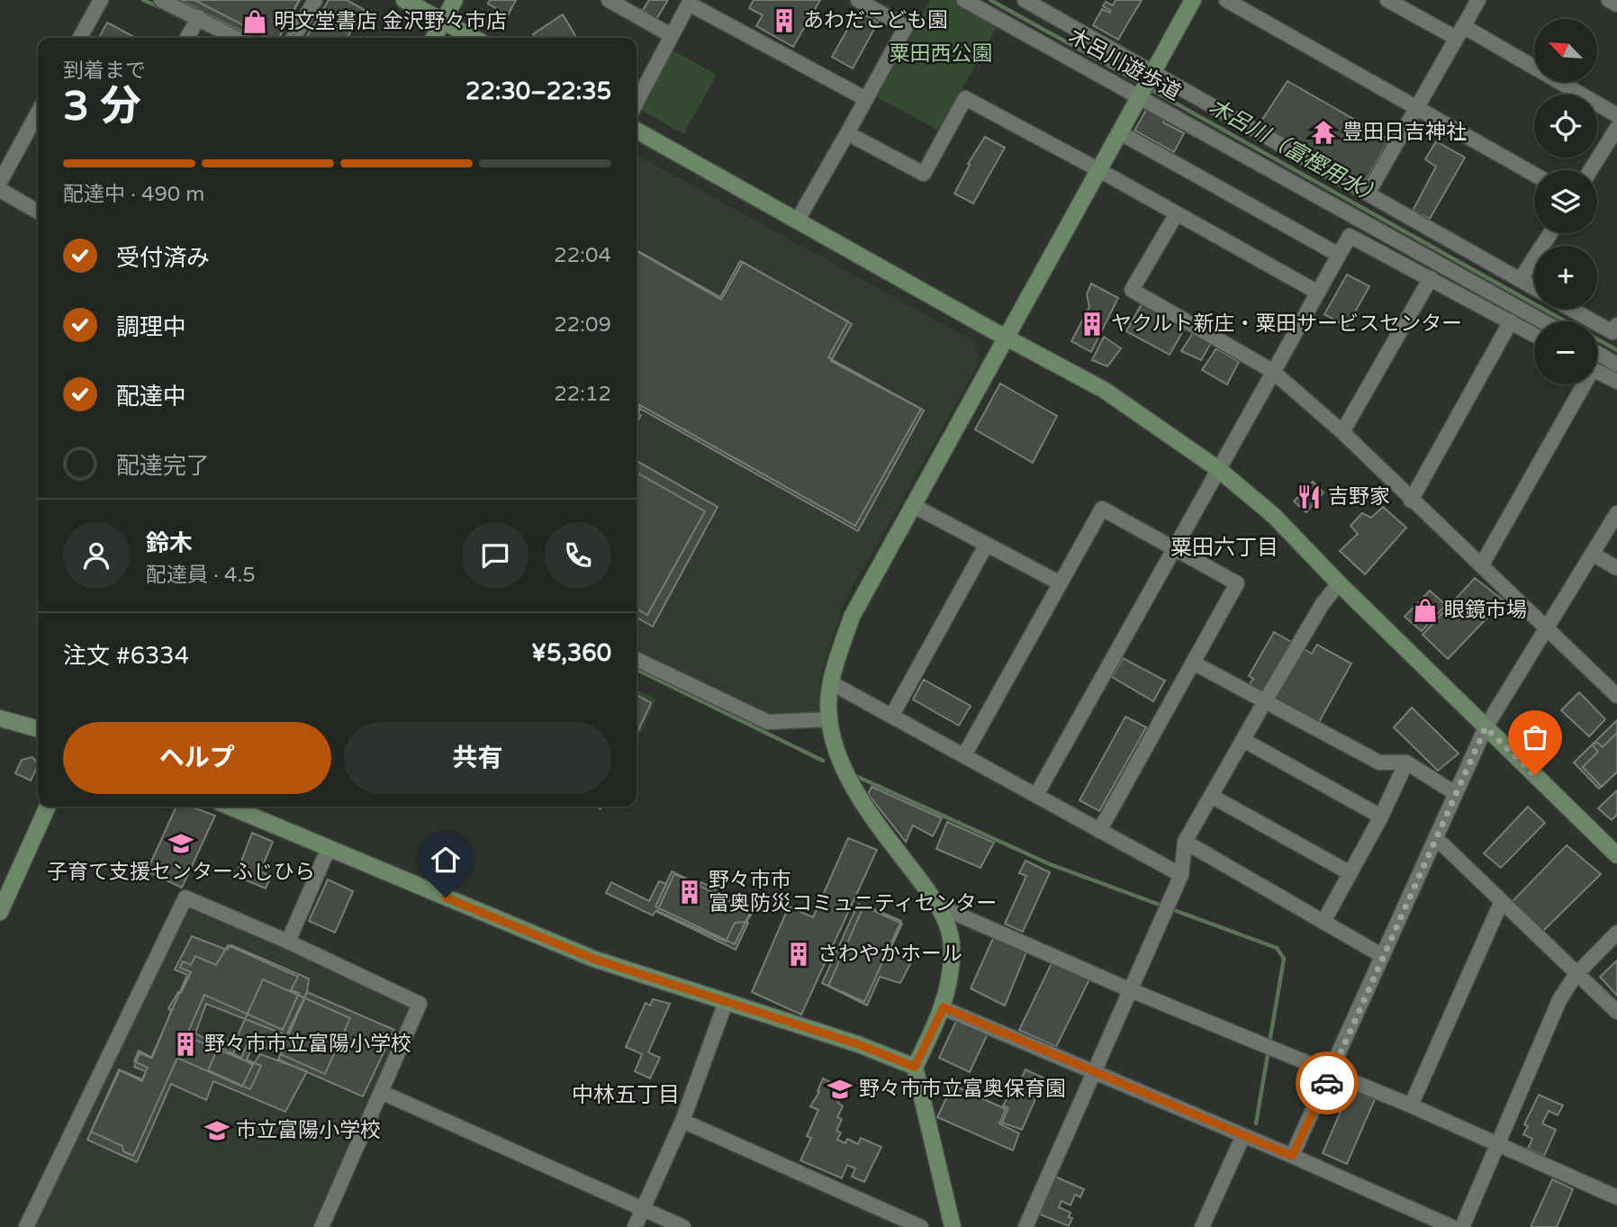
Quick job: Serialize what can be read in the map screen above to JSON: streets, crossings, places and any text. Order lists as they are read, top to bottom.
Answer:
{
  "streets": {
    "street": ["木呂川遊歩道"]
  },
  "districts": ["粟田六丁目", "中林五丁目"],
  "water": ["木呂川（富樫用水）"],
  "parks": ["粟田西公園"],
  "places": {
    "building": [
      "あわだこども園",
      "ヤクルト新庄・粟田サービスセンター",
      "野々市市 富奥防災コミュニティセンター",
      "さわやかホール",
      "野々市市立富陽小学校"
    ],
    "shop": ["明文堂書店 金沢野々市店", "眼鏡市場"],
    "temple": ["豊田日吉神社"],
    "restaurant": ["吉野家"],
    "school or university": ["子育て支援センターふじひら", "野々市市立富奥保育園", "市立富陽小学校"]
  },
  "north": "top left",
  "page": {
    "map_buttons": ["+", "−"],
    "heading": ["3 分", "到着まで", "22:30–22:35"],
    "panel": [
      "鈴木",
      "配達員 · 4.5",
      "注文 #6334",
      "¥5,360"
    ],
    "bar": "配達中 · 490 m",
    "list": [
      ["受付済み", "22:04"],
      ["調理中", "22:09"],
      ["配達中", "22:12"],
      "配達完了"
    ],
    "buttons": ["ヘルプ", "共有"]
  }
}
